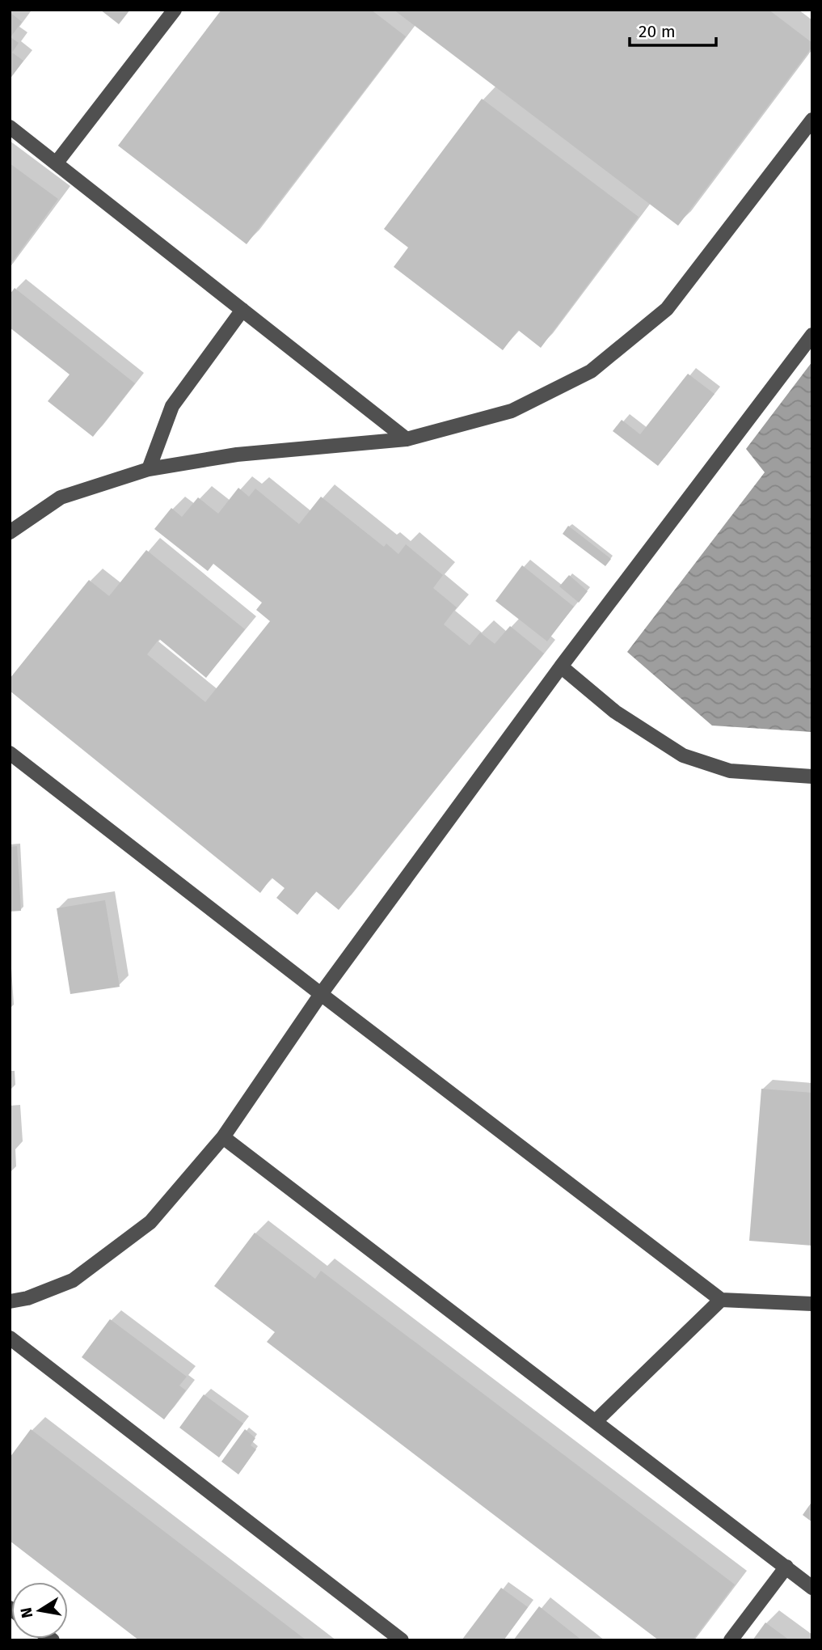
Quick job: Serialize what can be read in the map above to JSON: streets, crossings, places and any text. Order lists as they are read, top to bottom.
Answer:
{
  "scale_bar": "20 m",
  "north": "left"
}
